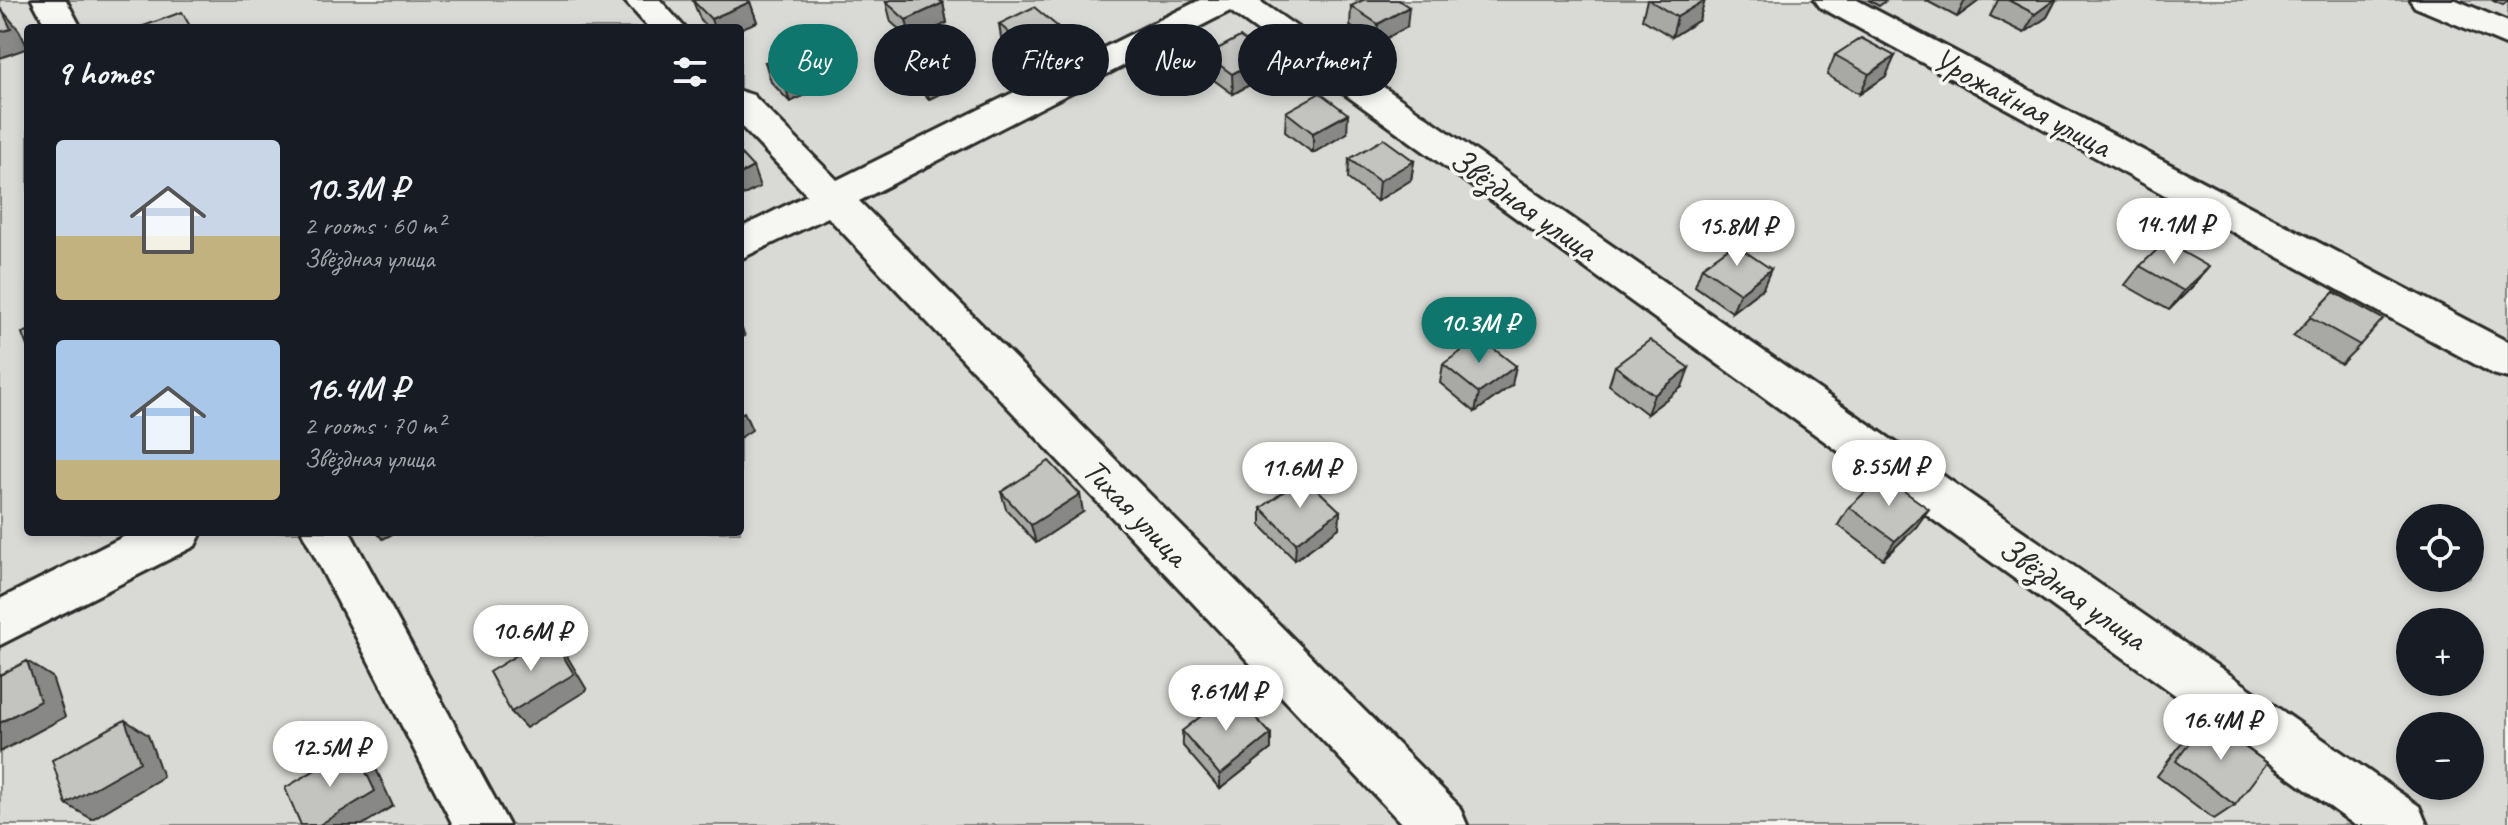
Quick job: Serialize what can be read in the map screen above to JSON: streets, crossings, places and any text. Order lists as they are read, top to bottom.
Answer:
{
  "streets": {
    "street": ["Урожайная улица", "Звёздная улица", "Тихая улица"]
  },
  "page": {
    "chip": [
      "Buy",
      "Rent",
      "Filters",
      "New",
      "Apartment"
    ],
    "heading": "9 homes",
    "list": [
      {
        "name": "10.3M ₽",
        "note": "2 rooms · 60 m² · Звёздная улица"
      },
      {
        "name": "16.4M ₽",
        "note": "2 rooms · 70 m² · Звёздная улица"
      }
    ],
    "price": [
      "14.1M ₽",
      "15.8M ₽",
      "10.3M ₽",
      "8.55M ₽",
      "11.6M ₽",
      "10.6M ₽",
      "9.61M ₽",
      "16.4M ₽",
      "12.5M ₽"
    ],
    "map_buttons": ["+", "−"]
  }
}
